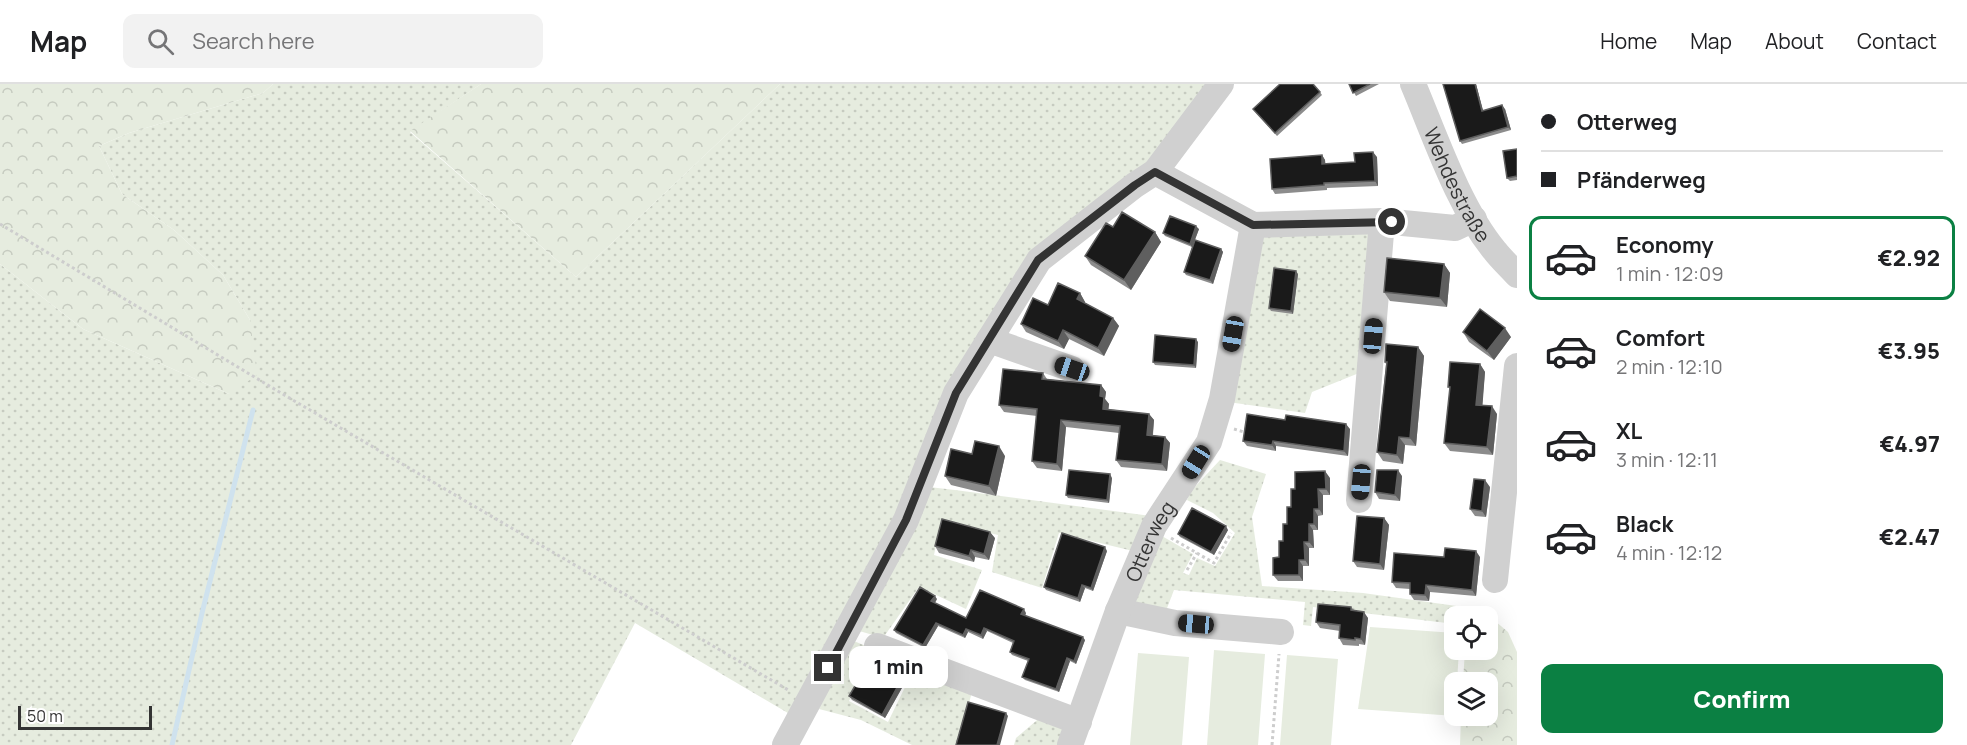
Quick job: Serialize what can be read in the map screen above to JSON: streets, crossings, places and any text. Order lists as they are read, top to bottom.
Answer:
{
  "streets": {
    "street": ["Wehdestraße", "Otterweg"]
  },
  "scale_bar": "50 m",
  "page": {
    "header": "Map",
    "search": "Search here",
    "nav": [
      "Home",
      "Map",
      "About",
      "Contact"
    ],
    "banner": ["Otterweg", "Pfänderweg"],
    "list": [
      {
        "name": "Economy",
        "note": "1 min · 12:09",
        "value": "€2.92"
      },
      {
        "name": "Comfort",
        "note": "2 min · 12:10",
        "value": "€3.95"
      },
      {
        "name": "XL",
        "note": "3 min · 12:11",
        "value": "€4.97"
      },
      {
        "name": "Black",
        "note": "4 min · 12:12",
        "value": "€2.47"
      }
    ],
    "bubble": "1 min",
    "buttons": "Confirm",
    "scale": "50 m"
  }
}
